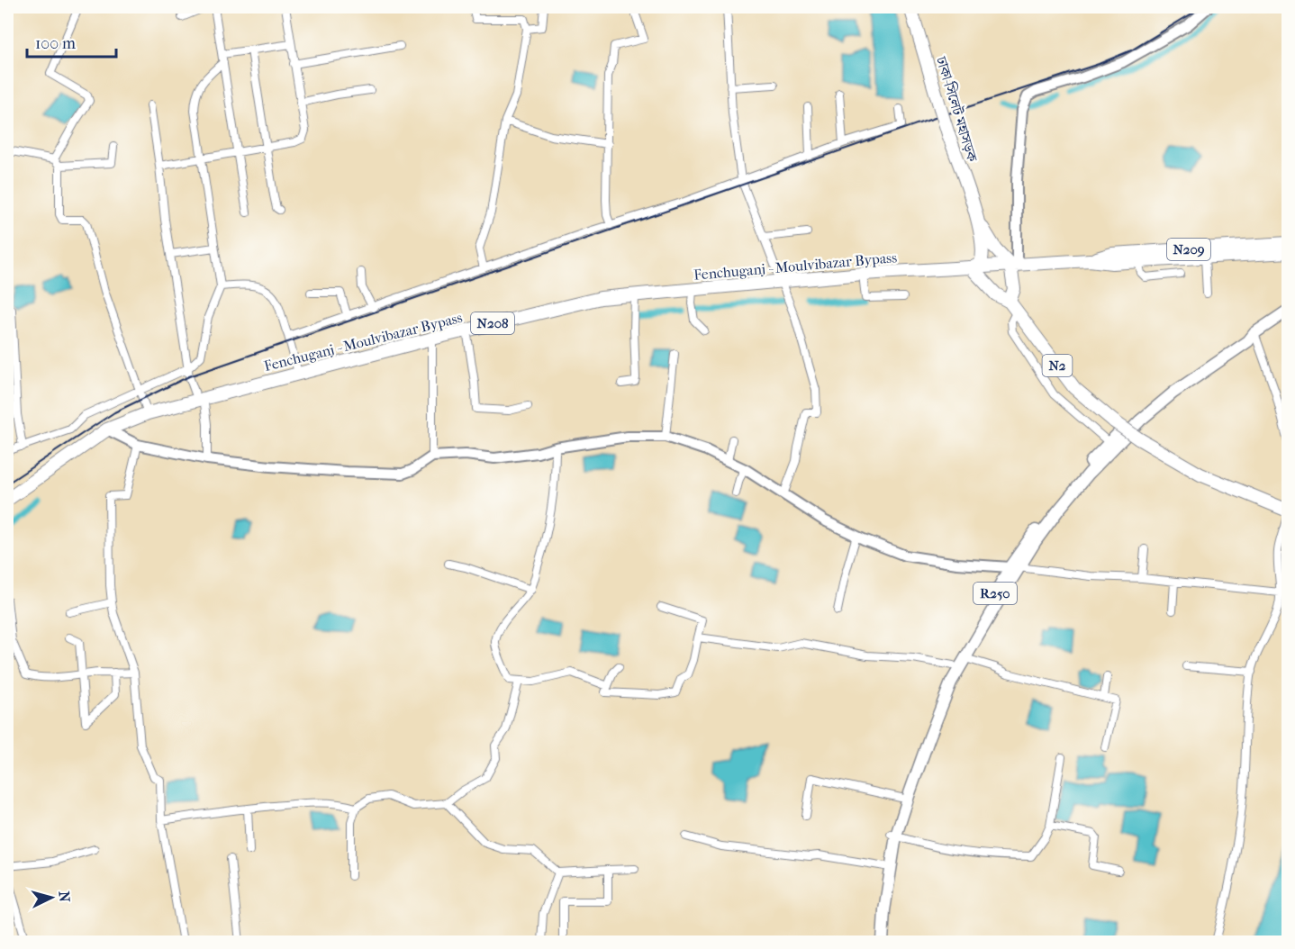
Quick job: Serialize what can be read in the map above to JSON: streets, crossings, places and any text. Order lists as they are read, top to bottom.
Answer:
{
  "streets": {
    "highway": [
      "ঢাকা-সিলেট মহাসড়ক",
      "N209",
      "Fenchuganj - Moulvibazar Bypass",
      "N208",
      "N2"
    ],
    "main road": ["R250"]
  },
  "crossings": [
    ["ঢাকা-সিলেট মহাসড়ক", "N209"],
    ["ঢাকা-সিলেট মহাসড়ক", "Fenchuganj - Moulvibazar Bypass"],
    ["ঢাকা-সিলেট মহাসড়ক", "N2"],
    ["N209", "Fenchuganj - Moulvibazar Bypass"],
    ["Fenchuganj - Moulvibazar Bypass", "N2"]
  ],
  "scale_bar": "100 m",
  "north": "right"
}
